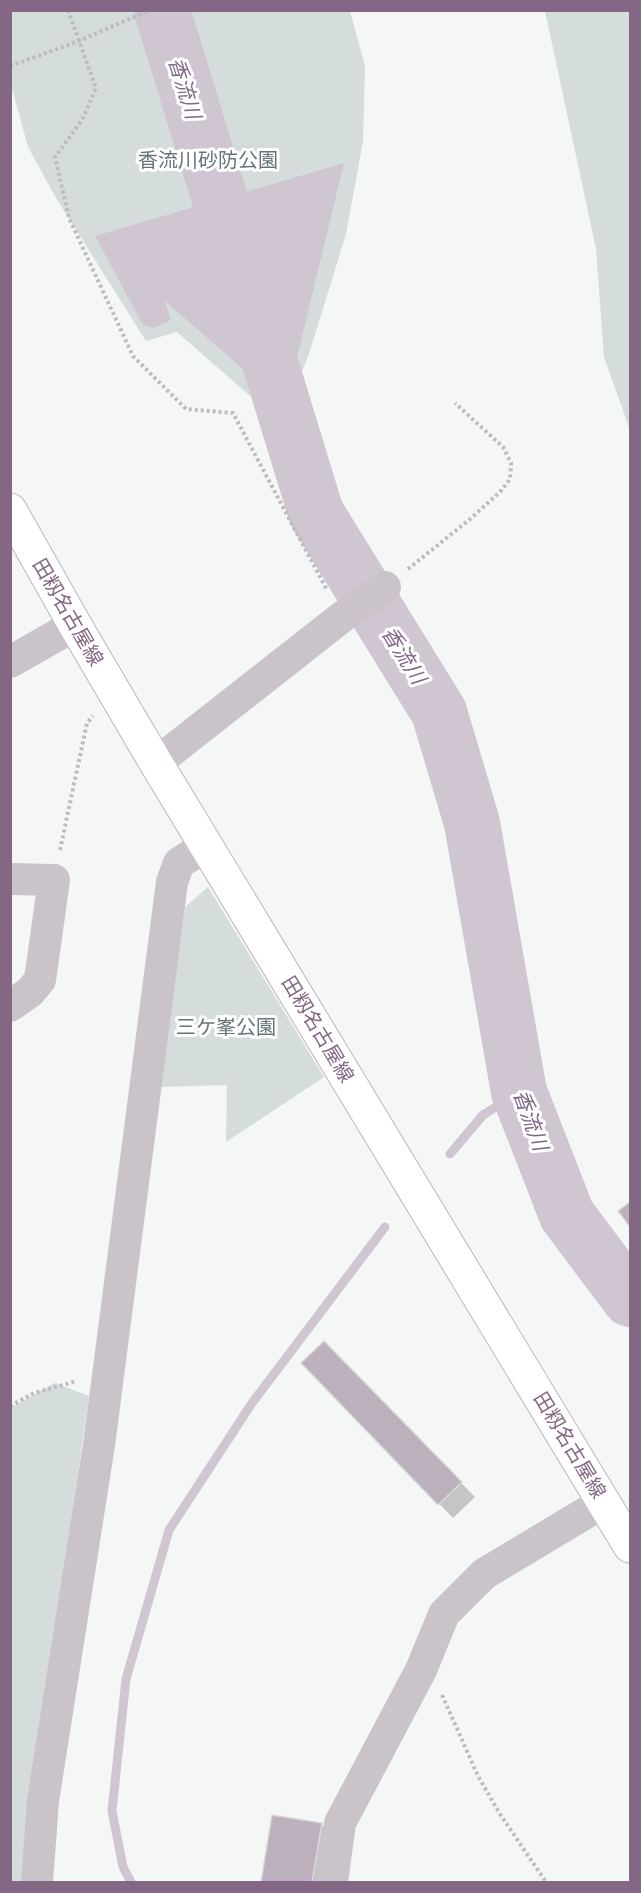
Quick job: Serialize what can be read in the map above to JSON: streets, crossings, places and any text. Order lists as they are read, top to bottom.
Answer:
{
  "streets": {
    "main road": ["田籾名古屋線"]
  },
  "water": ["香流川"],
  "parks": ["香流川砂防公園", "三ケ峯公園"]
}
